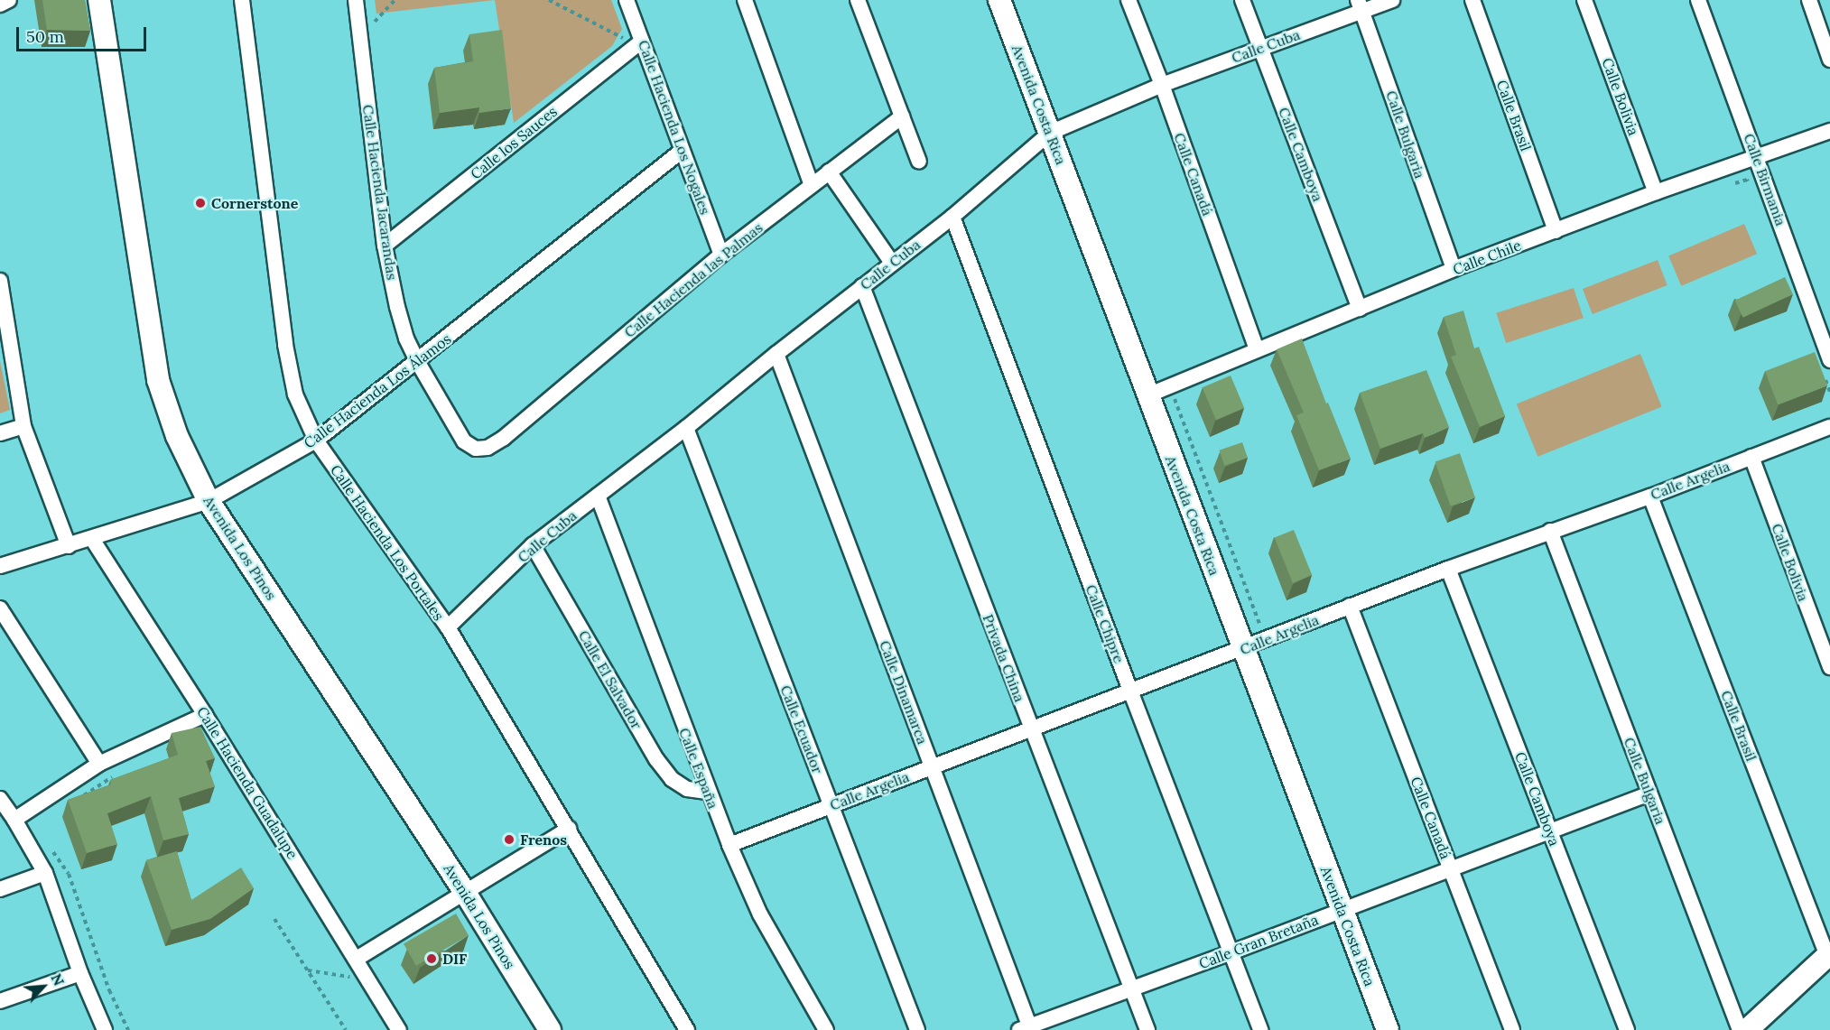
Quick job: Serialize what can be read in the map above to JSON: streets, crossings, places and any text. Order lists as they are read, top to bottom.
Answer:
{
  "streets": {
    "street": [
      "Calle Cuba",
      "Calle Bolivia",
      "Avenida Costa Rica",
      "Calle Brasil",
      "Calle Hacienda Los Nogales",
      "Calle Bulgaria",
      "Calle los Sauces",
      "Calle Camboya",
      "Calle Canadá",
      "Calle Birmania",
      "Calle Hacienda Jacarandas",
      "Calle Chile",
      "Calle Hacienda las Palmas",
      "Calle Hacienda Los Álamos",
      "Calle Argelia",
      "Calle Hacienda Los Portales",
      "Avenida Los Pinos",
      "Calle Chipre",
      "Privada China",
      "Calle El Salvador",
      "Calle Dinamarca",
      "Calle Ecuador",
      "Calle España",
      "Calle Hacienda Guadalupe",
      "Calle Gran Bretaña"
    ]
  },
  "crossings": [
    ["Calle Cuba", "Avenida Costa Rica"],
    ["Calle Cuba", "Calle Bulgaria"],
    ["Calle Cuba", "Calle Camboya"],
    ["Calle Cuba", "Calle Canadá"],
    ["Calle Cuba", "Calle Hacienda Los Portales"],
    ["Calle Cuba", "Calle Chipre"],
    ["Calle Cuba", "Privada China"],
    ["Calle Cuba", "Calle El Salvador"],
    ["Calle Cuba", "Calle Dinamarca"],
    ["Calle Cuba", "Calle Ecuador"],
    ["Calle Cuba", "Calle España"],
    ["Calle Bolivia", "Calle Chile"],
    ["Calle Bolivia", "Calle Argelia"],
    ["Avenida Costa Rica", "Calle Chile"],
    ["Avenida Costa Rica", "Calle Argelia"],
    ["Avenida Costa Rica", "Calle Gran Bretaña"],
    ["Calle Brasil", "Calle Chile"],
    ["Calle Brasil", "Calle Argelia"],
    ["Calle Hacienda Los Nogales", "Calle los Sauces"],
    ["Calle Hacienda Los Nogales", "Calle Hacienda las Palmas"],
    ["Calle Hacienda Los Nogales", "Calle Hacienda Los Álamos"],
    ["Calle Bulgaria", "Calle Chile"],
    ["Calle Bulgaria", "Calle Argelia"],
    ["Calle Bulgaria", "Calle Gran Bretaña"],
    ["Calle los Sauces", "Calle Hacienda Jacarandas"],
    ["Calle Camboya", "Calle Chile"],
    ["Calle Camboya", "Calle Argelia"],
    ["Calle Camboya", "Calle Gran Bretaña"],
    ["Calle Canadá", "Calle Chile"],
    ["Calle Canadá", "Calle Argelia"],
    ["Calle Canadá", "Calle Gran Bretaña"],
    ["Calle Birmania", "Calle Chile"],
    ["Calle Hacienda Jacarandas", "Calle Hacienda las Palmas"],
    ["Calle Hacienda Jacarandas", "Calle Hacienda Los Álamos"],
    ["Calle Hacienda Los Álamos", "Calle Hacienda Los Portales"],
    ["Calle Hacienda Los Álamos", "Avenida Los Pinos"],
    ["Calle Hacienda Los Álamos", "Calle Hacienda Guadalupe"],
    ["Calle Argelia", "Calle Chipre"],
    ["Calle Argelia", "Privada China"],
    ["Calle Argelia", "Calle Dinamarca"],
    ["Calle Argelia", "Calle Ecuador"],
    ["Calle Argelia", "Calle España"],
    ["Calle Chipre", "Calle Gran Bretaña"],
    ["Privada China", "Calle Gran Bretaña"],
    ["Calle El Salvador", "Calle España"],
    ["Calle Dinamarca", "Calle Gran Bretaña"]
  ],
  "places": ["Cornerstone", "Frenos", "DIF"],
  "scale_bar": "50 m",
  "north": "top right"
}
